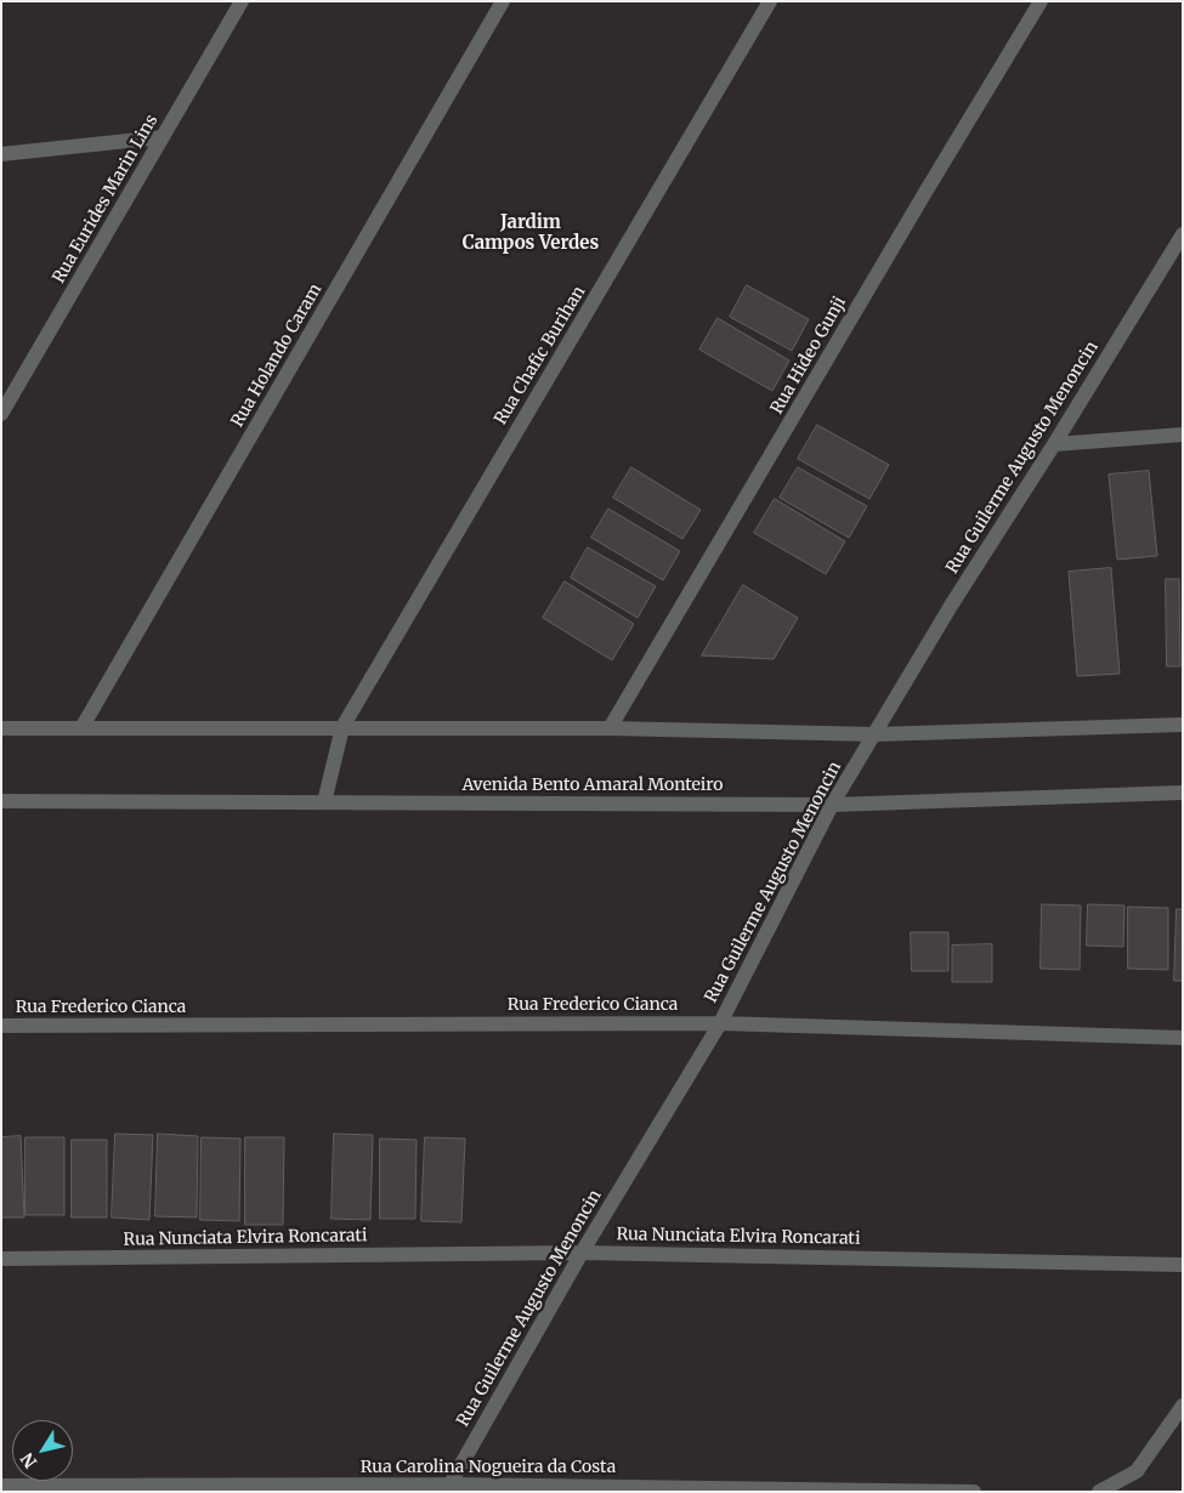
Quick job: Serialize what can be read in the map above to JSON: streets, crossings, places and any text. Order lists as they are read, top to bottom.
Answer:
{
  "streets": {
    "street": [
      "Rua Eurides Marin Lins",
      "Rua Holando Caram",
      "Rua Chafic Burihan",
      "Rua Hideo Gunji",
      "Rua Guilerme Augusto Menoncin",
      "Avenida Bento Amaral Monteiro",
      "Rua Frederico Cianca",
      "Rua Nunciata Elvira Roncarati",
      "Rua Carolina Nogueira da Costa"
    ]
  },
  "crossings": [
    ["Rua Chafic Burihan", "Avenida Bento Amaral Monteiro"],
    ["Rua Guilerme Augusto Menoncin", "Avenida Bento Amaral Monteiro"],
    ["Rua Guilerme Augusto Menoncin", "Rua Frederico Cianca"],
    ["Rua Guilerme Augusto Menoncin", "Rua Nunciata Elvira Roncarati"],
    ["Rua Guilerme Augusto Menoncin", "Rua Carolina Nogueira da Costa"]
  ],
  "districts": ["Jardim Campos Verdes"],
  "north": "bottom left"
}
